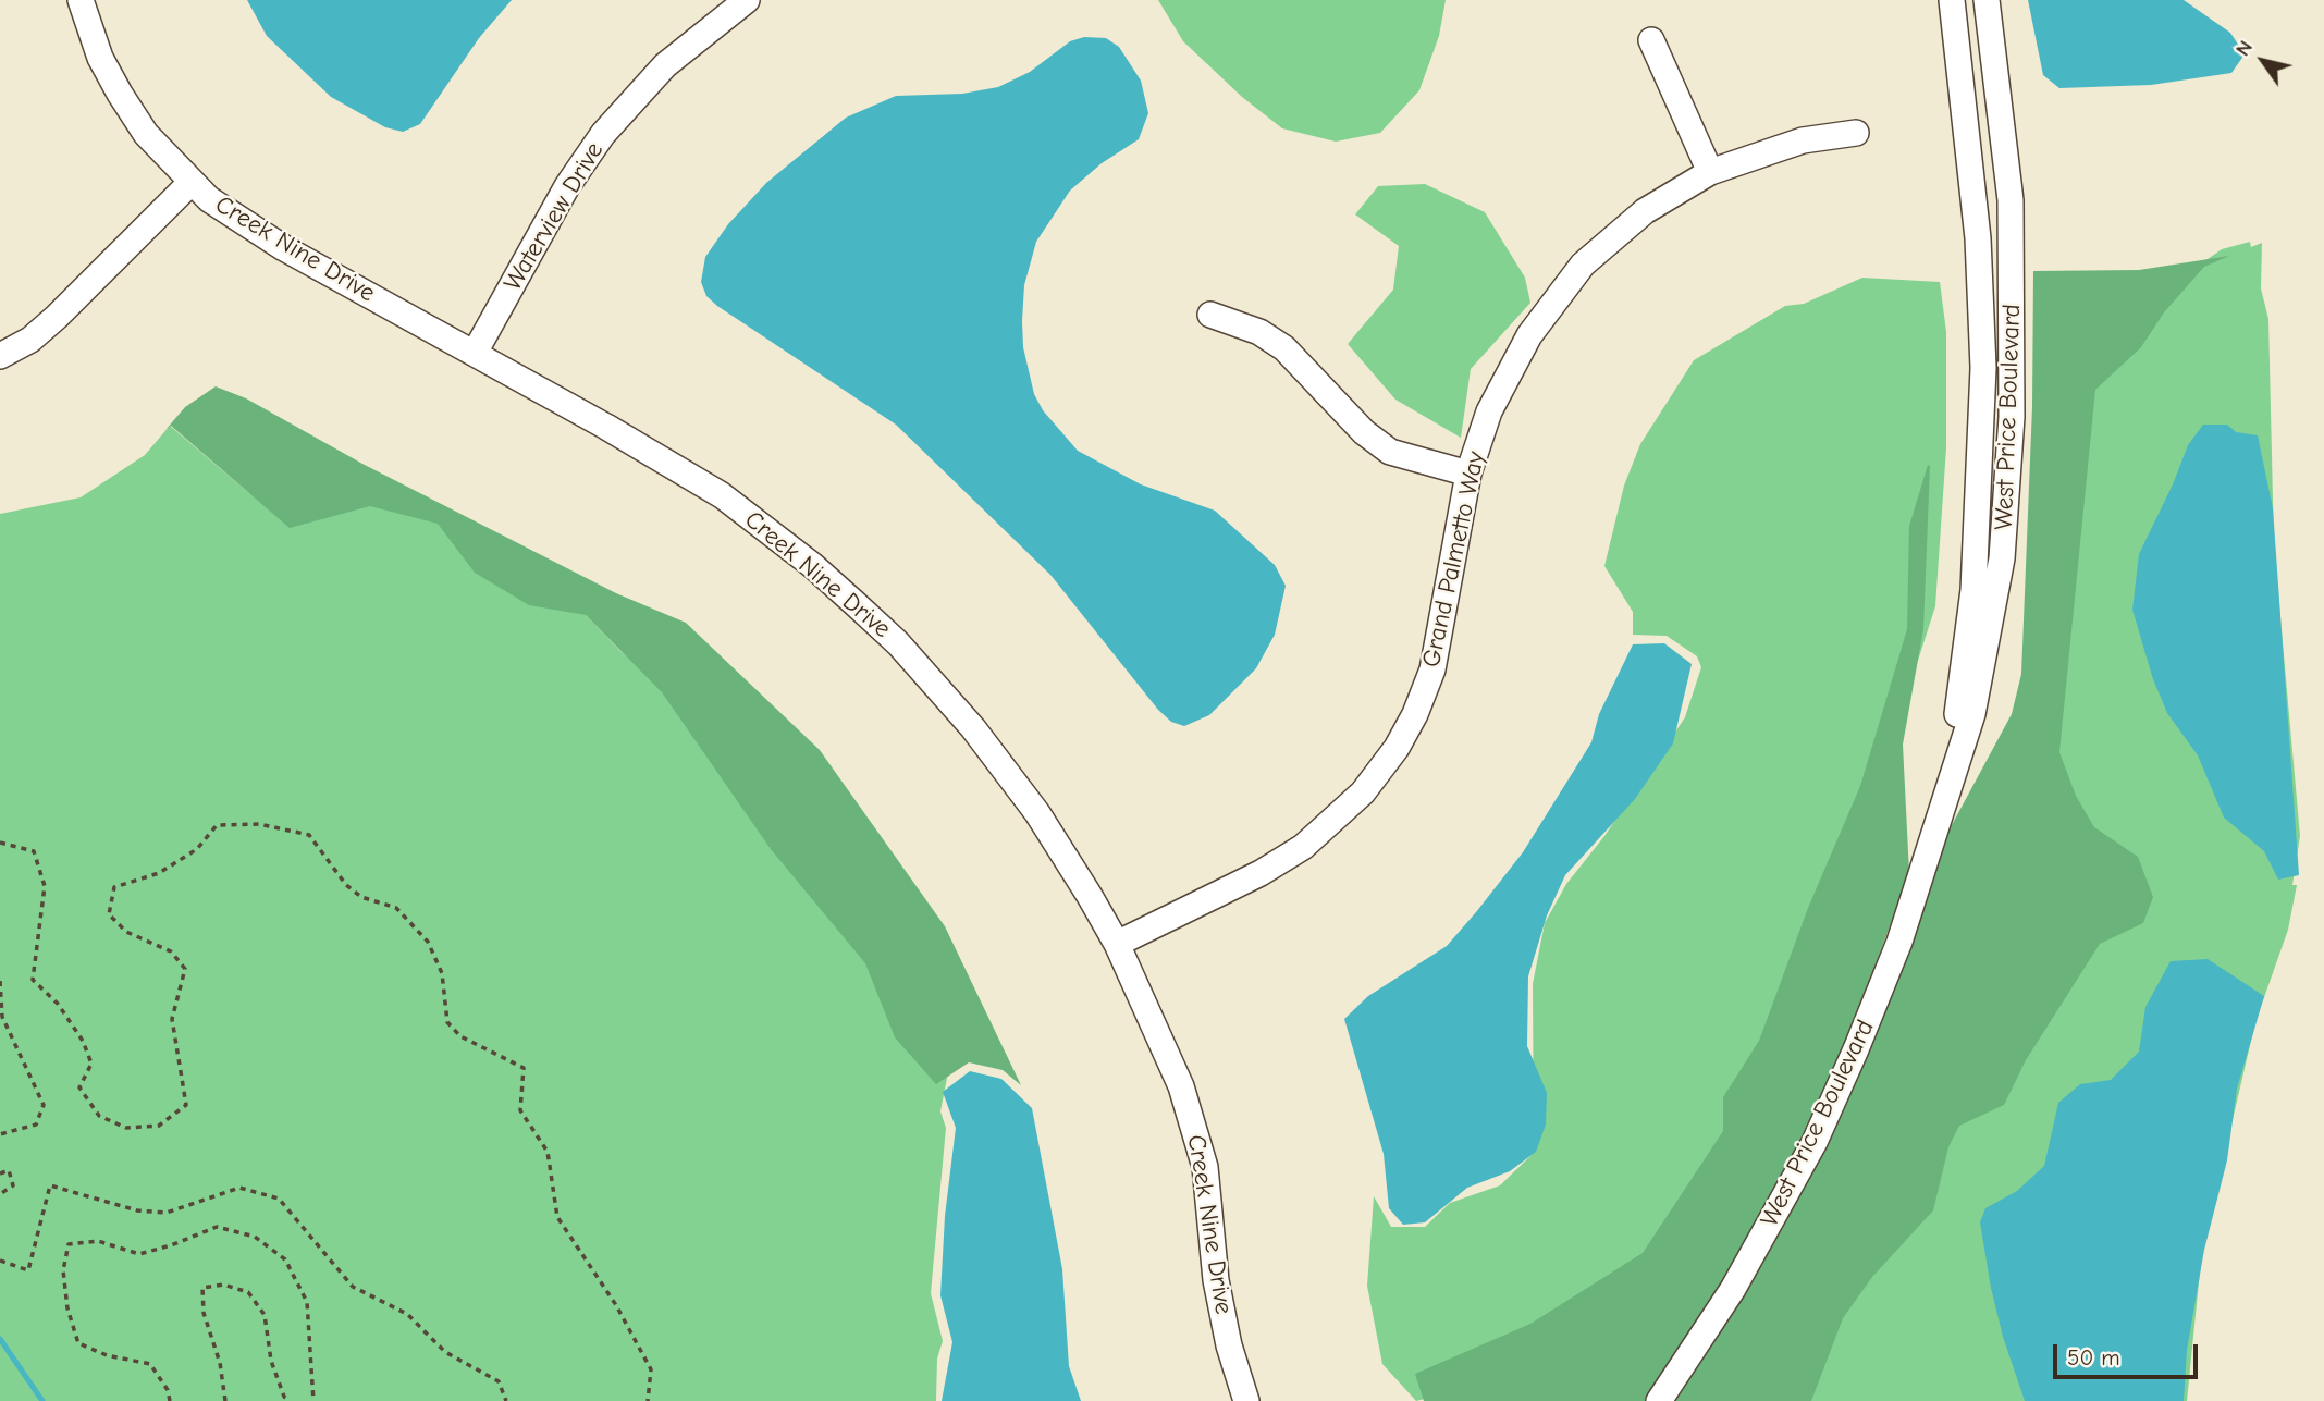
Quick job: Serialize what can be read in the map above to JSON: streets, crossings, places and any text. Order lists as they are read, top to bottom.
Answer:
{
  "streets": {
    "street": [
      "Waterview Drive",
      "Creek Nine Drive",
      "West Price Boulevard",
      "Grand Palmetto Way"
    ]
  },
  "crossings": [
    ["Waterview Drive", "Creek Nine Drive"],
    ["Creek Nine Drive", "Grand Palmetto Way"]
  ],
  "scale_bar": "50 m",
  "north": "top left"
}
